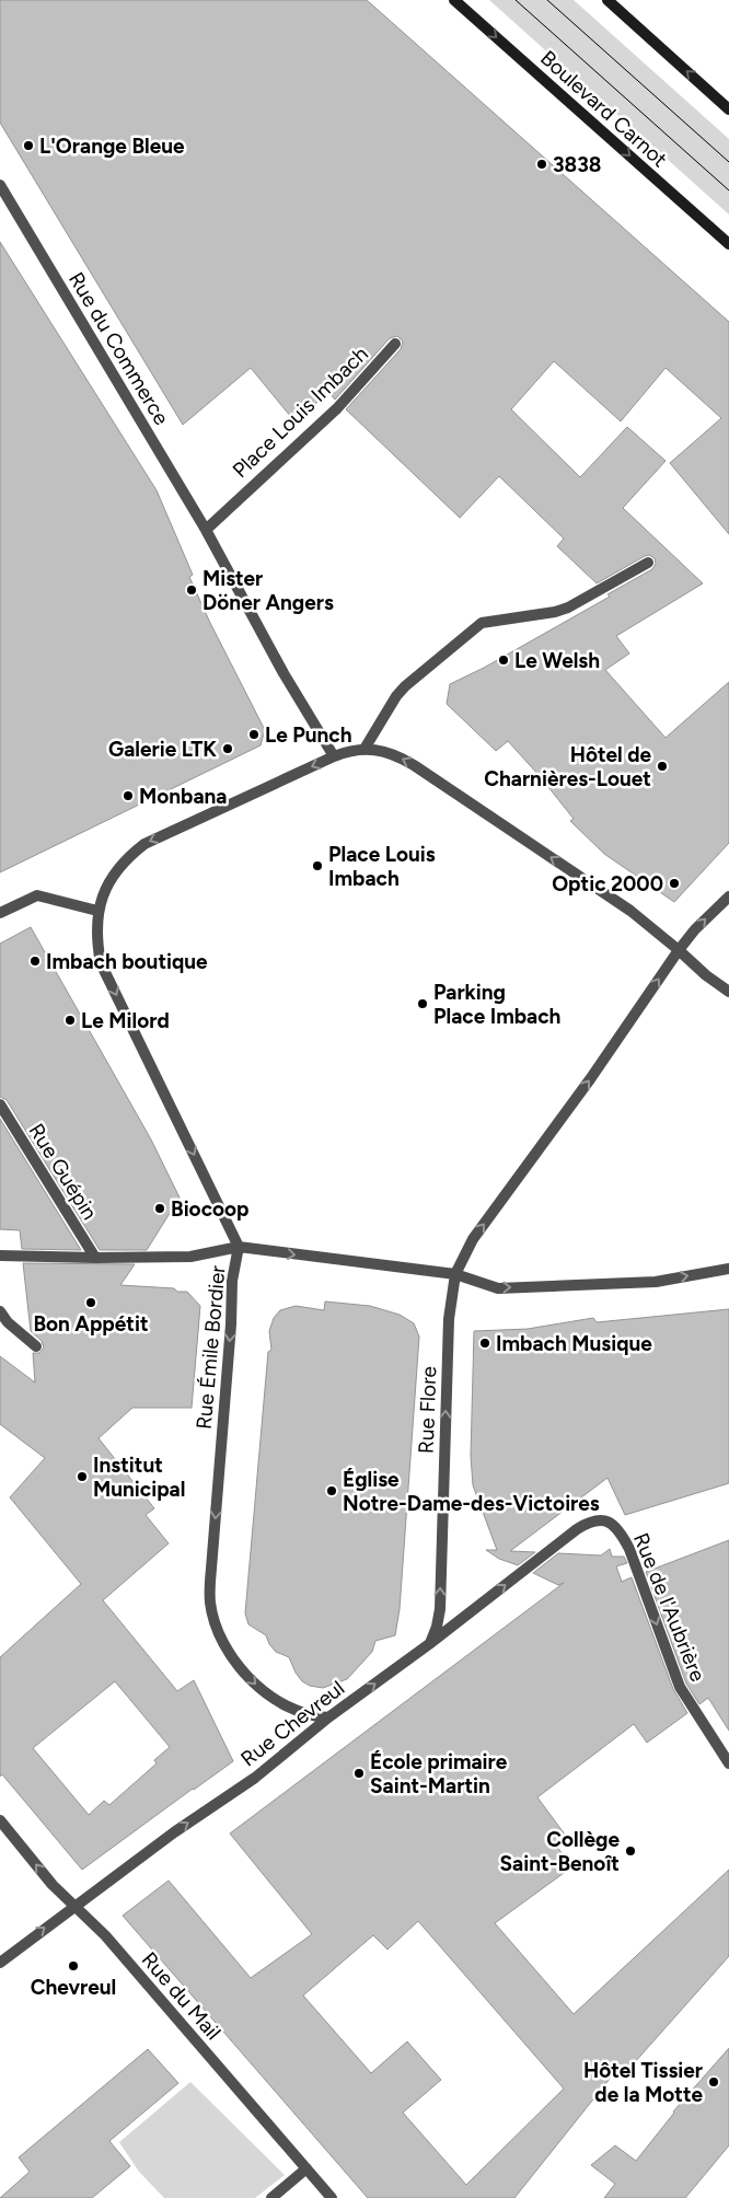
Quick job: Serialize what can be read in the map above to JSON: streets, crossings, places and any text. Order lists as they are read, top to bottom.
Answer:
{
  "streets": {
    "main road": ["Boulevard Carnot"],
    "street": [
      "Rue du Commerce",
      "Place Louis Imbach",
      "Rue Guépin",
      "Rue Émile Bordier",
      "Rue Flore",
      "Rue de l'Aubrière",
      "Rue Chevreul",
      "Rue du Mail"
    ]
  },
  "crossings": [
    ["Rue du Commerce", "Place Louis Imbach"],
    ["Rue Émile Bordier", "Rue Chevreul"],
    ["Rue Flore", "Rue Chevreul"],
    ["Rue de l'Aubrière", "Rue Chevreul"],
    ["Rue Chevreul", "Rue du Mail"]
  ],
  "one_way": [
    "Boulevard Carnot",
    "Rue Émile Bordier",
    "Rue Flore",
    "Rue de l'Aubrière",
    "Rue Chevreul"
  ],
  "places": [
    "L'Orange Bleue",
    "3838",
    "Mister Döner Angers",
    "Le Welsh",
    "Le Punch",
    "Galerie LTK",
    "Hôtel de Charnières-Louet",
    "Monbana",
    "Place Louis Imbach",
    "Optic 2000",
    "Imbach boutique",
    "Parking Place Imbach",
    "Le Milord",
    "Biocoop",
    "Bon Appétit",
    "Imbach Musique",
    "Institut Municipal",
    "Église Notre-Dame-des-Victoires",
    "École primaire Saint-Martin",
    "Collège Saint-Benoît",
    "Chevreul",
    "Hôtel Tissier de la Motte"
  ]
}
